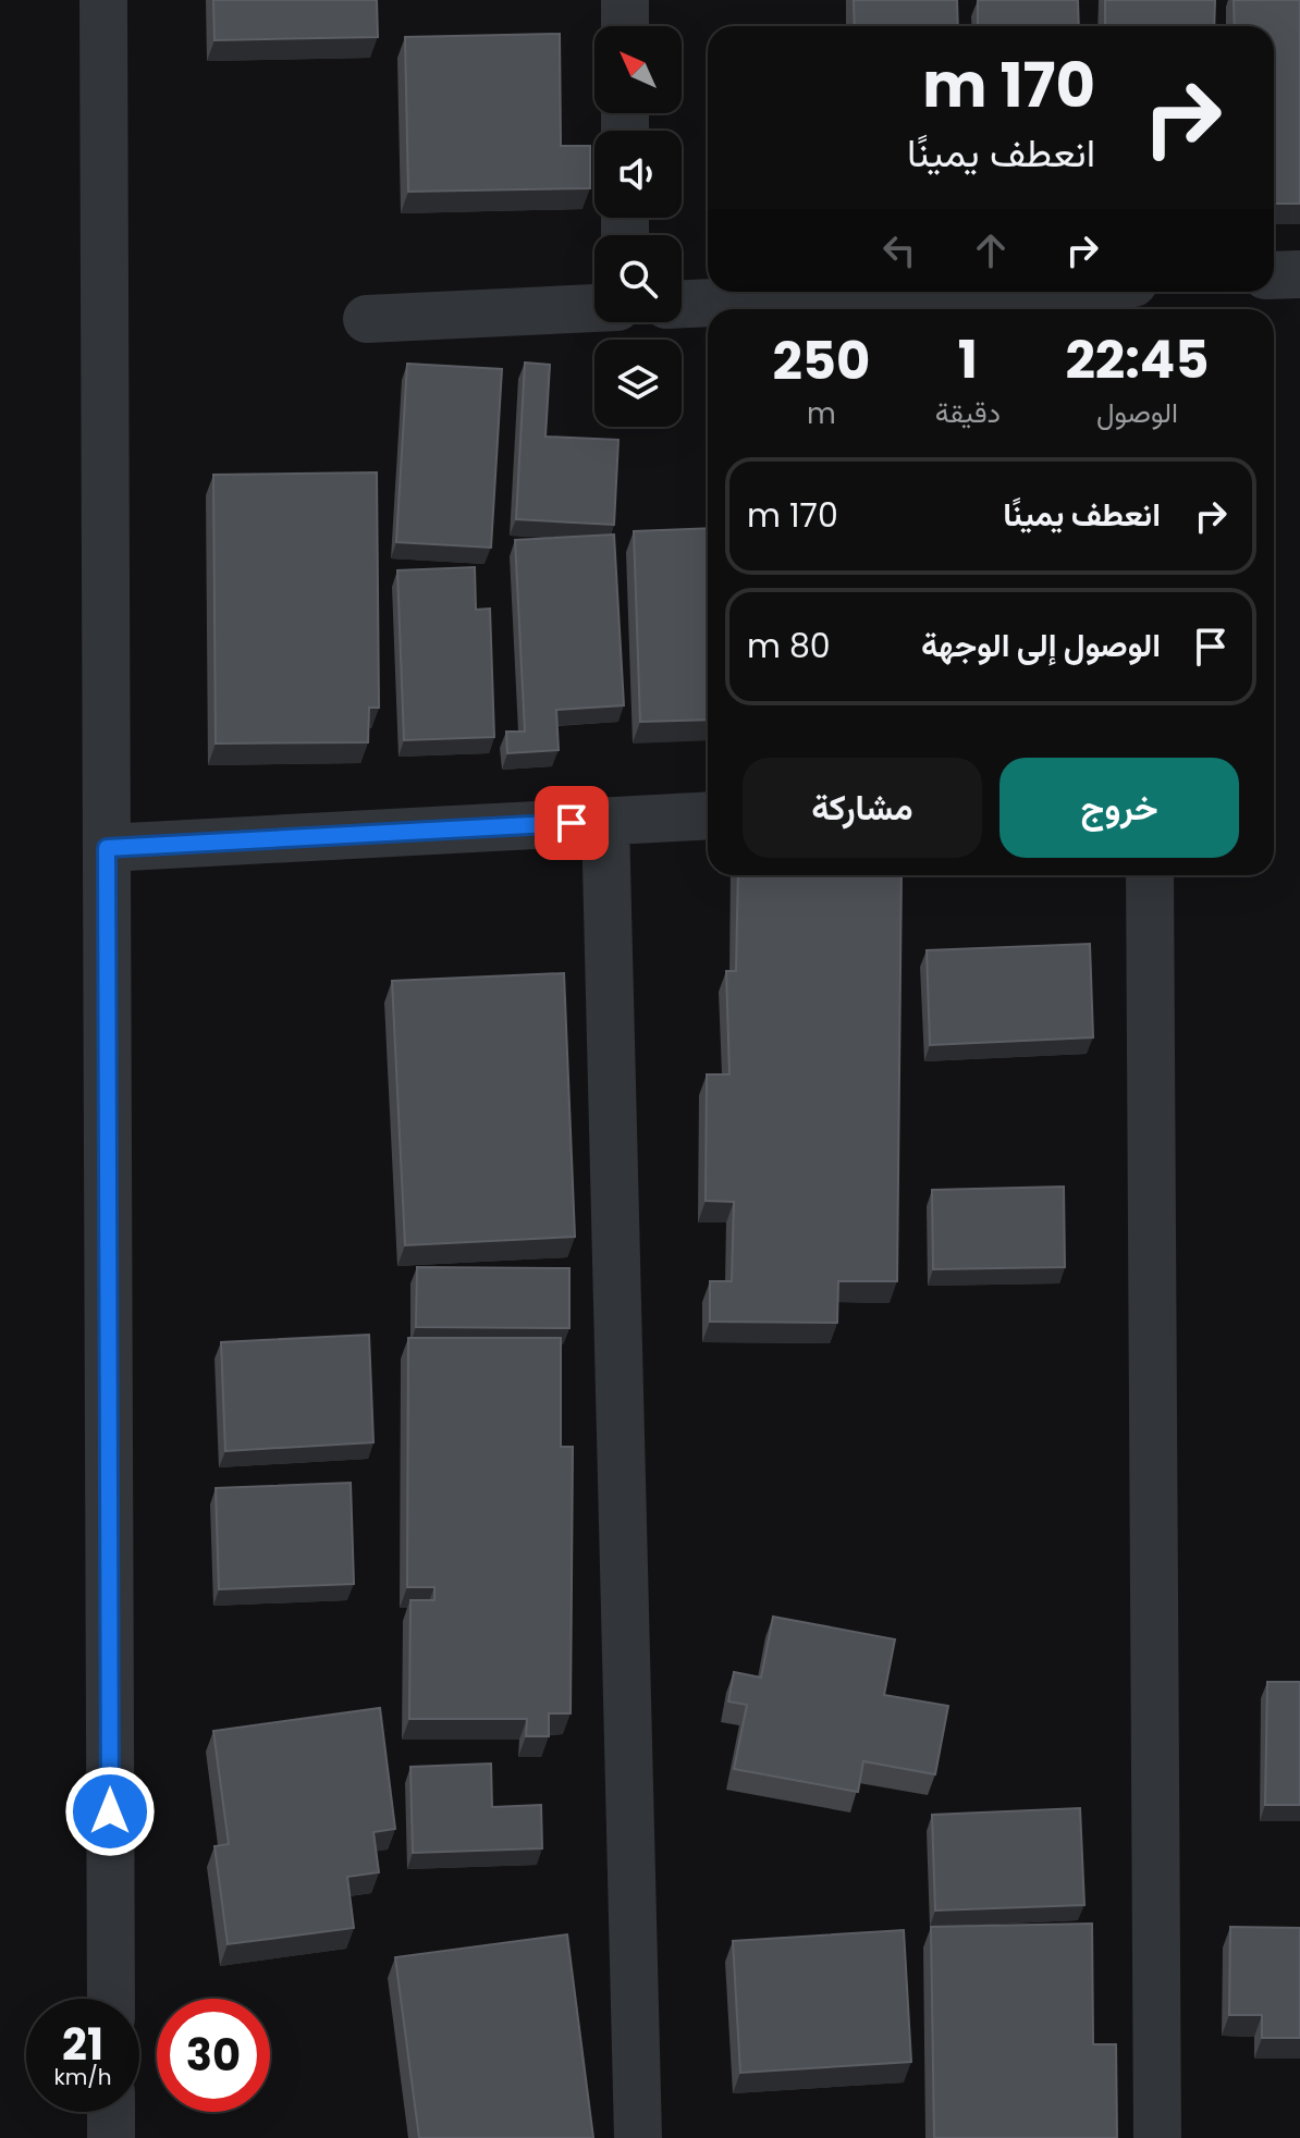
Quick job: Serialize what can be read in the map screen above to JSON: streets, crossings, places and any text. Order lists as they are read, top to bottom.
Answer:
{
  "north": "top left",
  "page": {
    "turn": ["170 m", "انعطف يمينًا"],
    "eta": [
      "22:45",
      "الوصول",
      "1",
      "دقيقة",
      "250",
      "m"
    ],
    "list": [
      {
        "name": "انعطف يمينًا",
        "value": "170 m"
      },
      {
        "name": "الوصول إلى الوجهة",
        "value": "80 m"
      }
    ],
    "buttons": ["خروج", "مشاركة"],
    "speed": "21 km/h",
    "limit": "30"
  }
}
